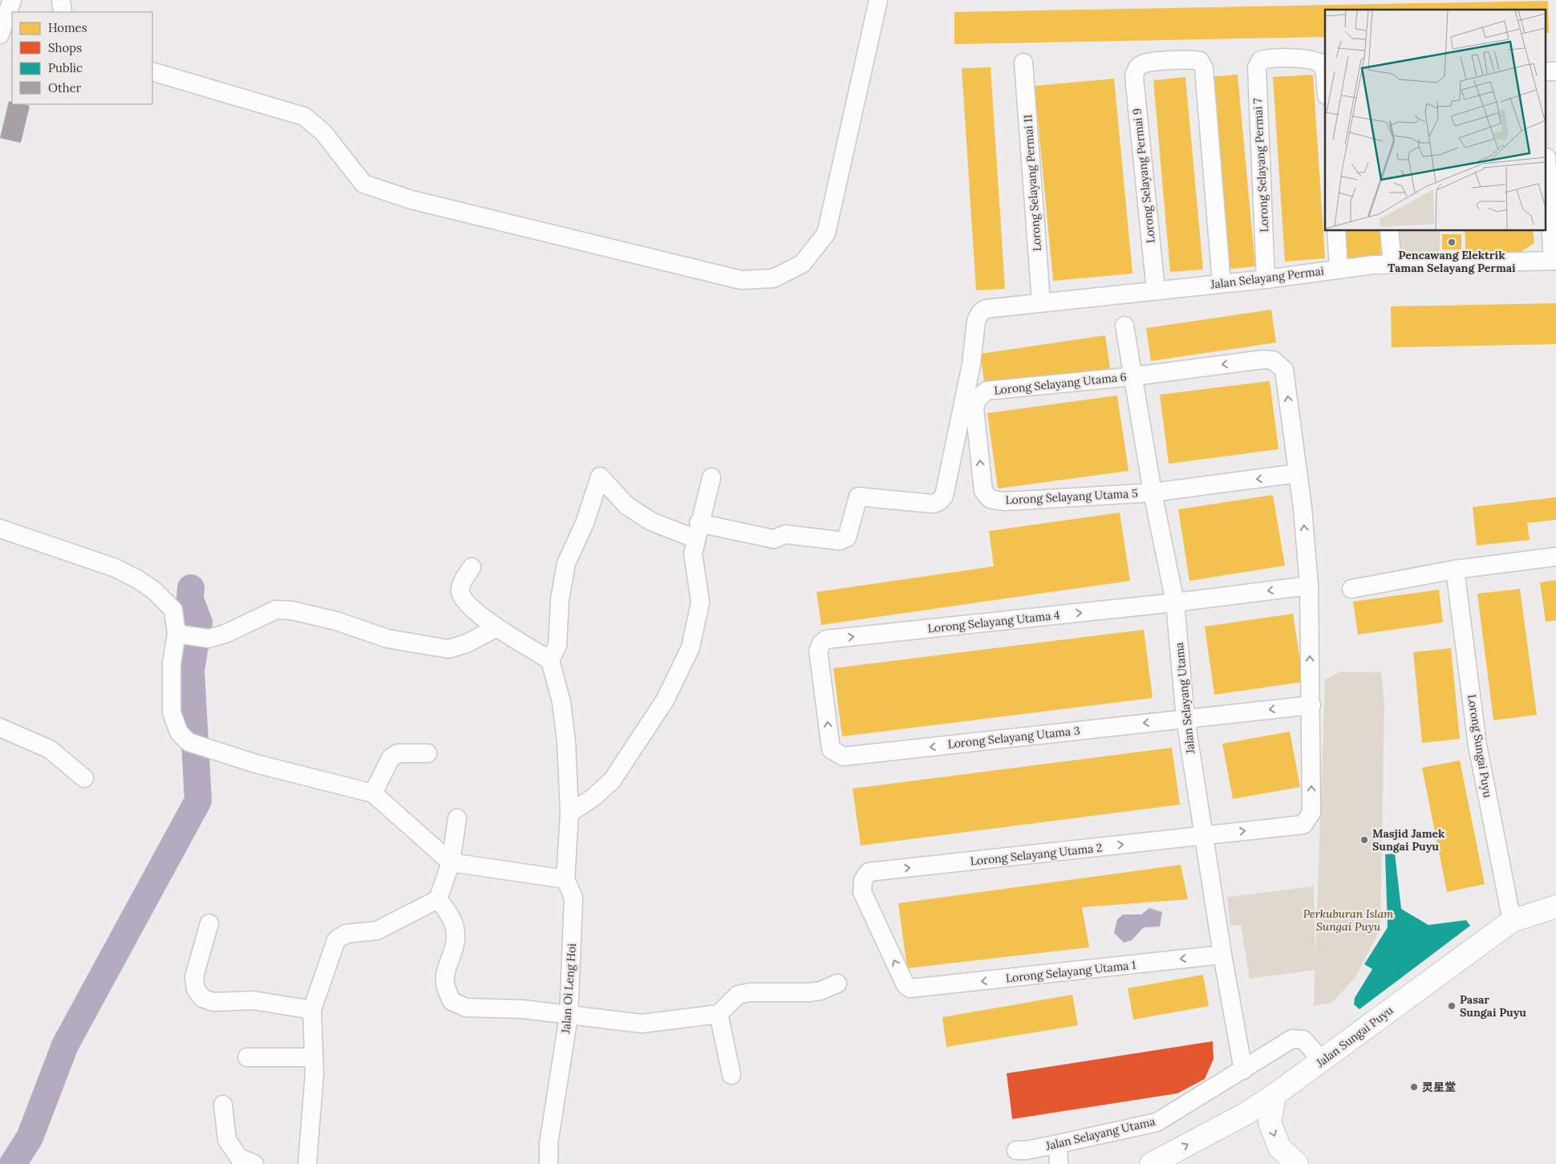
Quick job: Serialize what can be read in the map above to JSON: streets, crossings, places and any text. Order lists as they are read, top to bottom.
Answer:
{
  "streets": {
    "main road": ["Jalan Sungai Puyu"],
    "street": [
      "Lorong Selayang Permai 7",
      "Lorong Selayang Permai 9",
      "Lorong Selayang Permai 11",
      "Jalan Selayang Permai",
      "Lorong Selayang Utama 6",
      "Lorong Selayang Utama 5",
      "Lorong Selayang Utama 4",
      "Jalan Selayang Utama",
      "Lorong Selayang Utama 3",
      "Lorong Sungai Puyu",
      "Lorong Selayang Utama 2",
      "Lorong Selayang Utama 1",
      "Jalan Oi Leng Hoi"
    ]
  },
  "crossings": [
    ["Lorong Selayang Permai 7", "Jalan Selayang Permai"],
    ["Lorong Selayang Permai 9", "Jalan Selayang Permai"],
    ["Lorong Selayang Permai 11", "Jalan Selayang Permai"],
    ["Lorong Selayang Utama 6", "Lorong Selayang Utama 5"],
    ["Lorong Selayang Utama 6", "Jalan Selayang Utama"],
    ["Lorong Selayang Utama 5", "Jalan Selayang Utama"],
    ["Lorong Selayang Utama 4", "Jalan Selayang Utama"],
    ["Lorong Selayang Utama 4", "Lorong Selayang Utama 3"],
    ["Jalan Selayang Utama", "Lorong Selayang Utama 3"],
    ["Jalan Selayang Utama", "Lorong Selayang Utama 2"],
    ["Jalan Selayang Utama", "Lorong Selayang Utama 1"],
    ["Jalan Selayang Utama", "Jalan Sungai Puyu"],
    ["Lorong Selayang Utama 3", "Lorong Selayang Utama 2"],
    ["Lorong Sungai Puyu", "Jalan Sungai Puyu"],
    ["Lorong Selayang Utama 2", "Lorong Selayang Utama 1"]
  ],
  "one_way": ["Lorong Selayang Utama 5", "Lorong Selayang Utama 3", "Lorong Selayang Utama 1"],
  "parks": ["Perkuburan Islam Sungai Puyu"],
  "places": [
    "Pencawang Elektrik Taman Selayang Permai",
    "Masjid Jamek Sungai Puyu",
    "Pasar Sungai Puyu",
    "灵星堂"
  ],
  "legend": [
    "Homes",
    "Shops",
    "Public",
    "Other"
  ]
}
